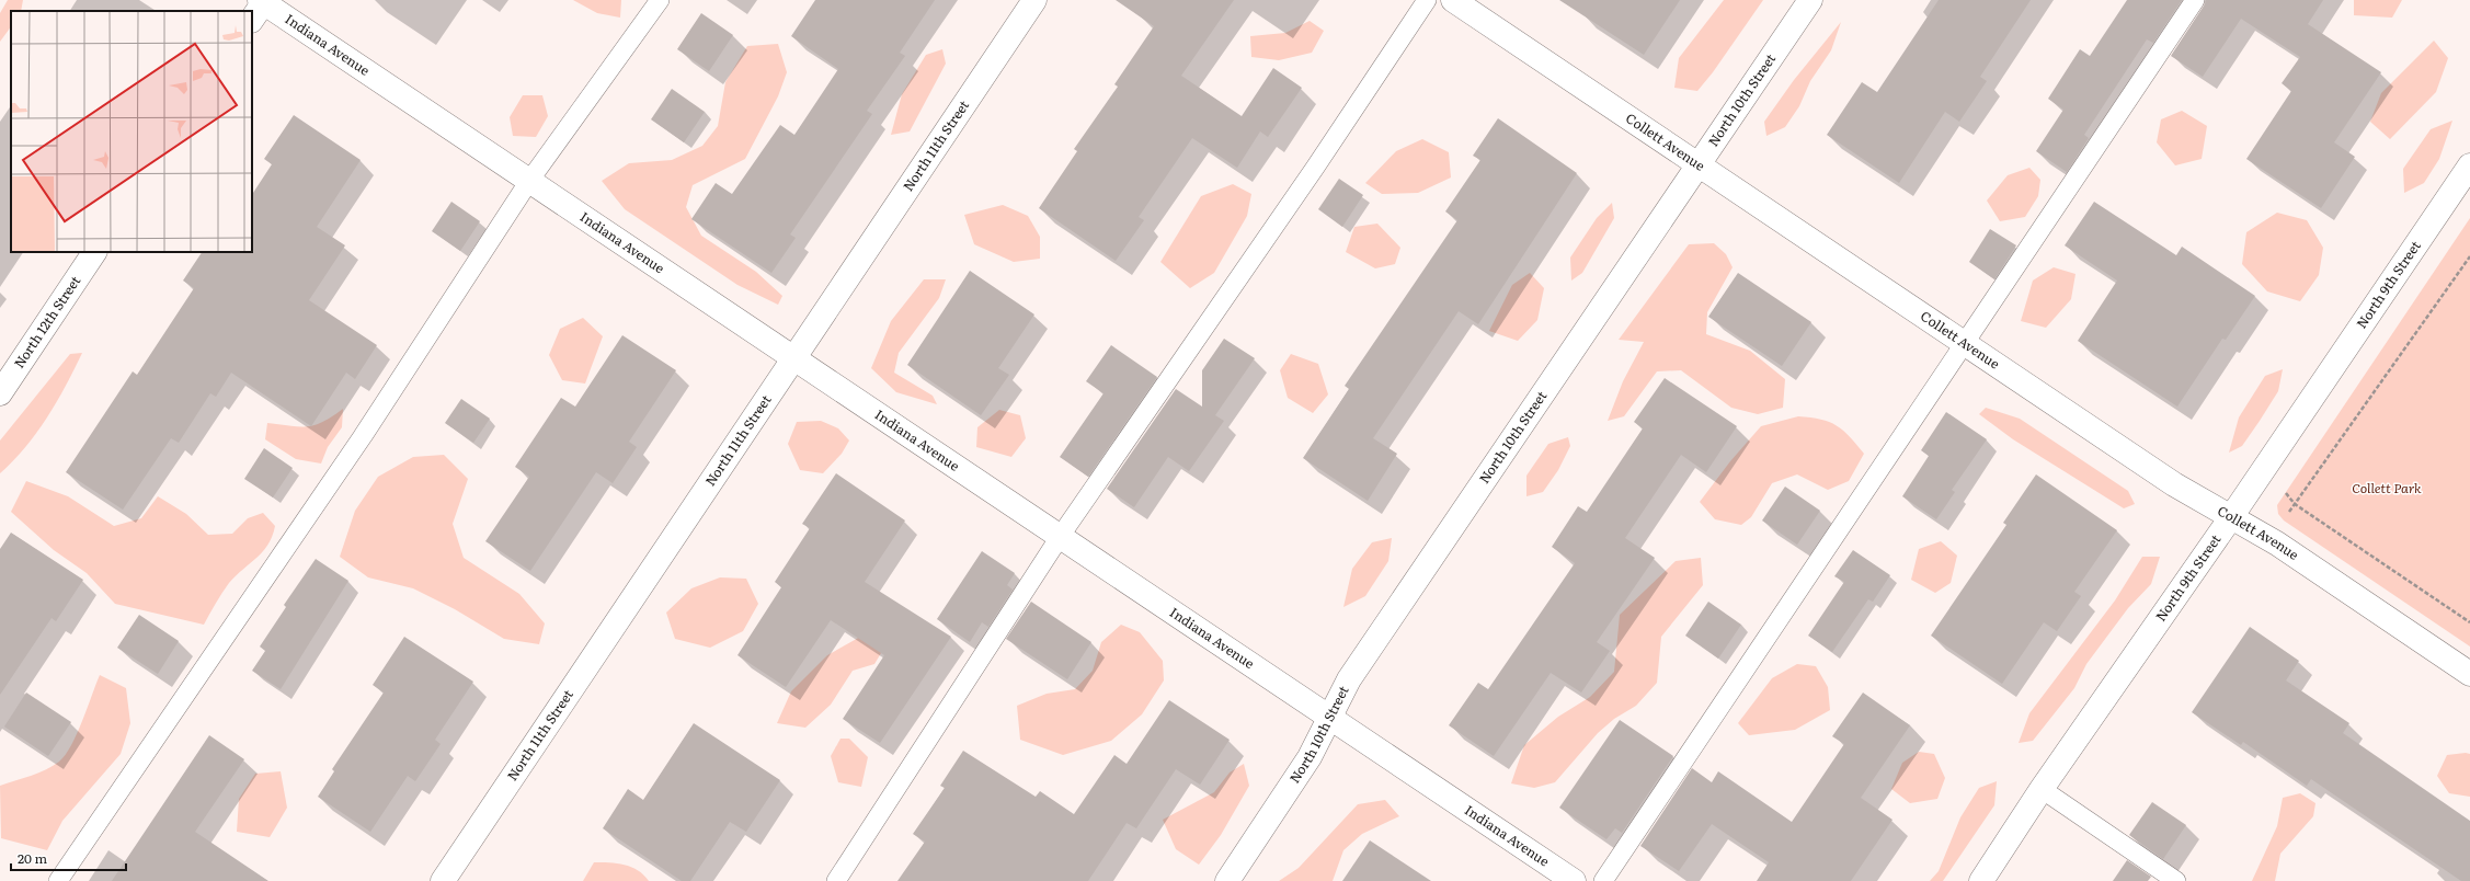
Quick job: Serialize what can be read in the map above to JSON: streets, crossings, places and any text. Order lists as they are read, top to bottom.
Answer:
{
  "streets": {
    "street": [
      "Indiana Avenue",
      "North 10th Street",
      "Collett Avenue",
      "North 11th Street",
      "North 9th Street",
      "North 12th Street"
    ]
  },
  "crossings": [
    ["Indiana Avenue", "North 10th Street"],
    ["Indiana Avenue", "North 11th Street"],
    ["North 10th Street", "Collett Avenue"],
    ["Collett Avenue", "North 9th Street"]
  ],
  "parks": ["Collett Park"],
  "scale_bar": "20 m"
}
